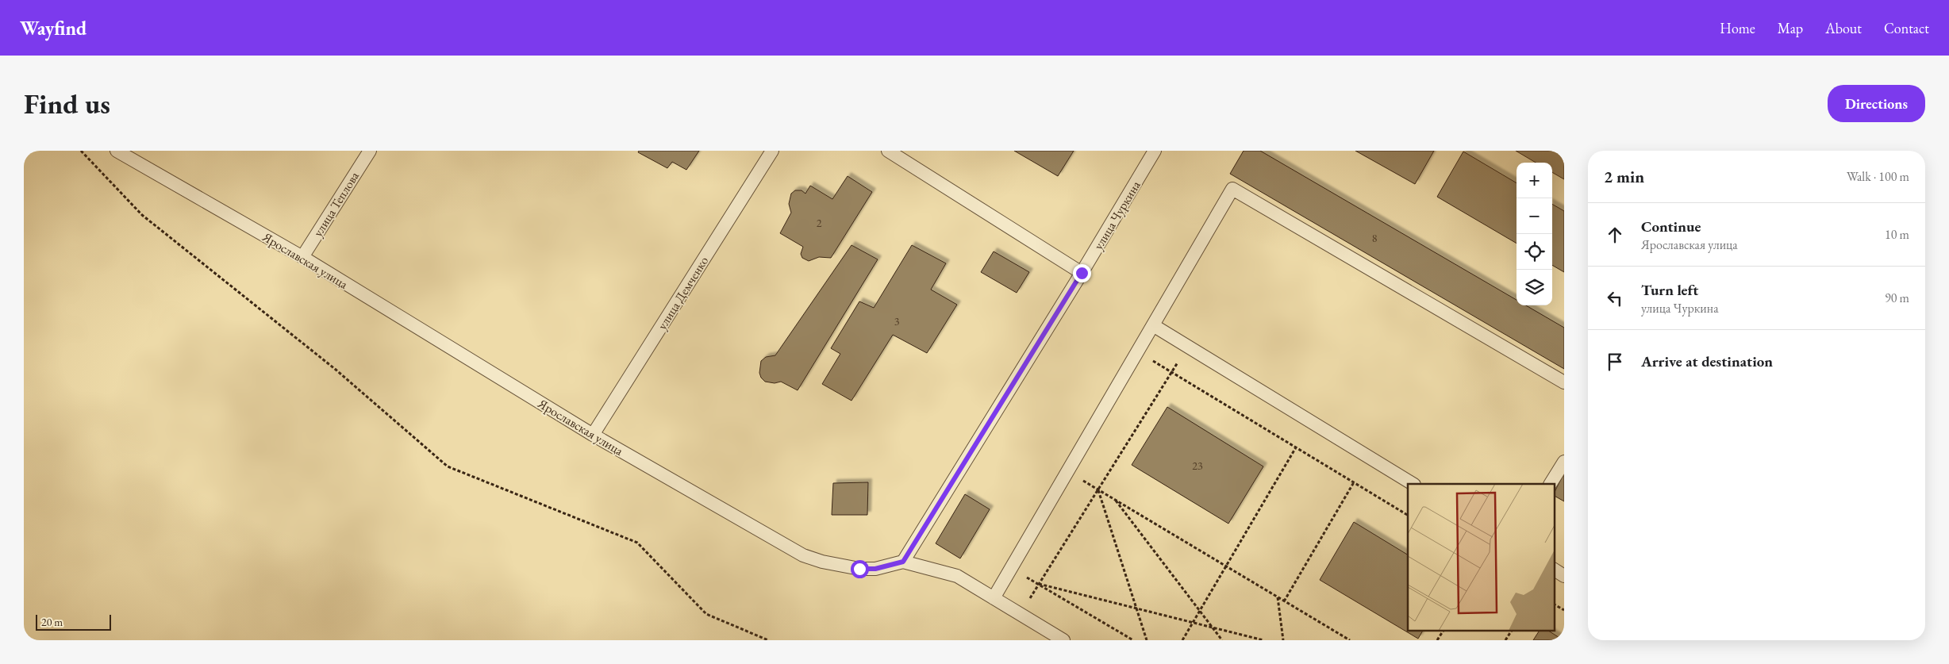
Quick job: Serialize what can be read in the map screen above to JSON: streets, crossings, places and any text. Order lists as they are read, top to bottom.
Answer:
{
  "streets": {
    "lane": [
      "улица Теплова",
      "улица Чуркина",
      "Ярославская улица",
      "улица Демченко"
    ]
  },
  "crossings": [
    ["улица Теплова", "Ярославская улица"],
    ["улица Чуркина", "Ярославская улица"],
    ["Ярославская улица", "улица Демченко"]
  ],
  "house_numbers": [
    "2",
    "8",
    "3",
    "23"
  ],
  "scale_bar": "20 m",
  "page": {
    "header": "Wayfind",
    "nav": [
      "Home",
      "Map",
      "About",
      "Contact"
    ],
    "buttons": "Directions",
    "title": "Find us",
    "heading": ["2 min", "Walk · 100 m"],
    "map_buttons": ["+", "−"],
    "list": [
      ["Continue", "Ярославская улица", "10 m"],
      ["Turn left", "улица Чуркина", "90 m"],
      "Arrive at destination"
    ],
    "scale": "20 m"
  }
}
